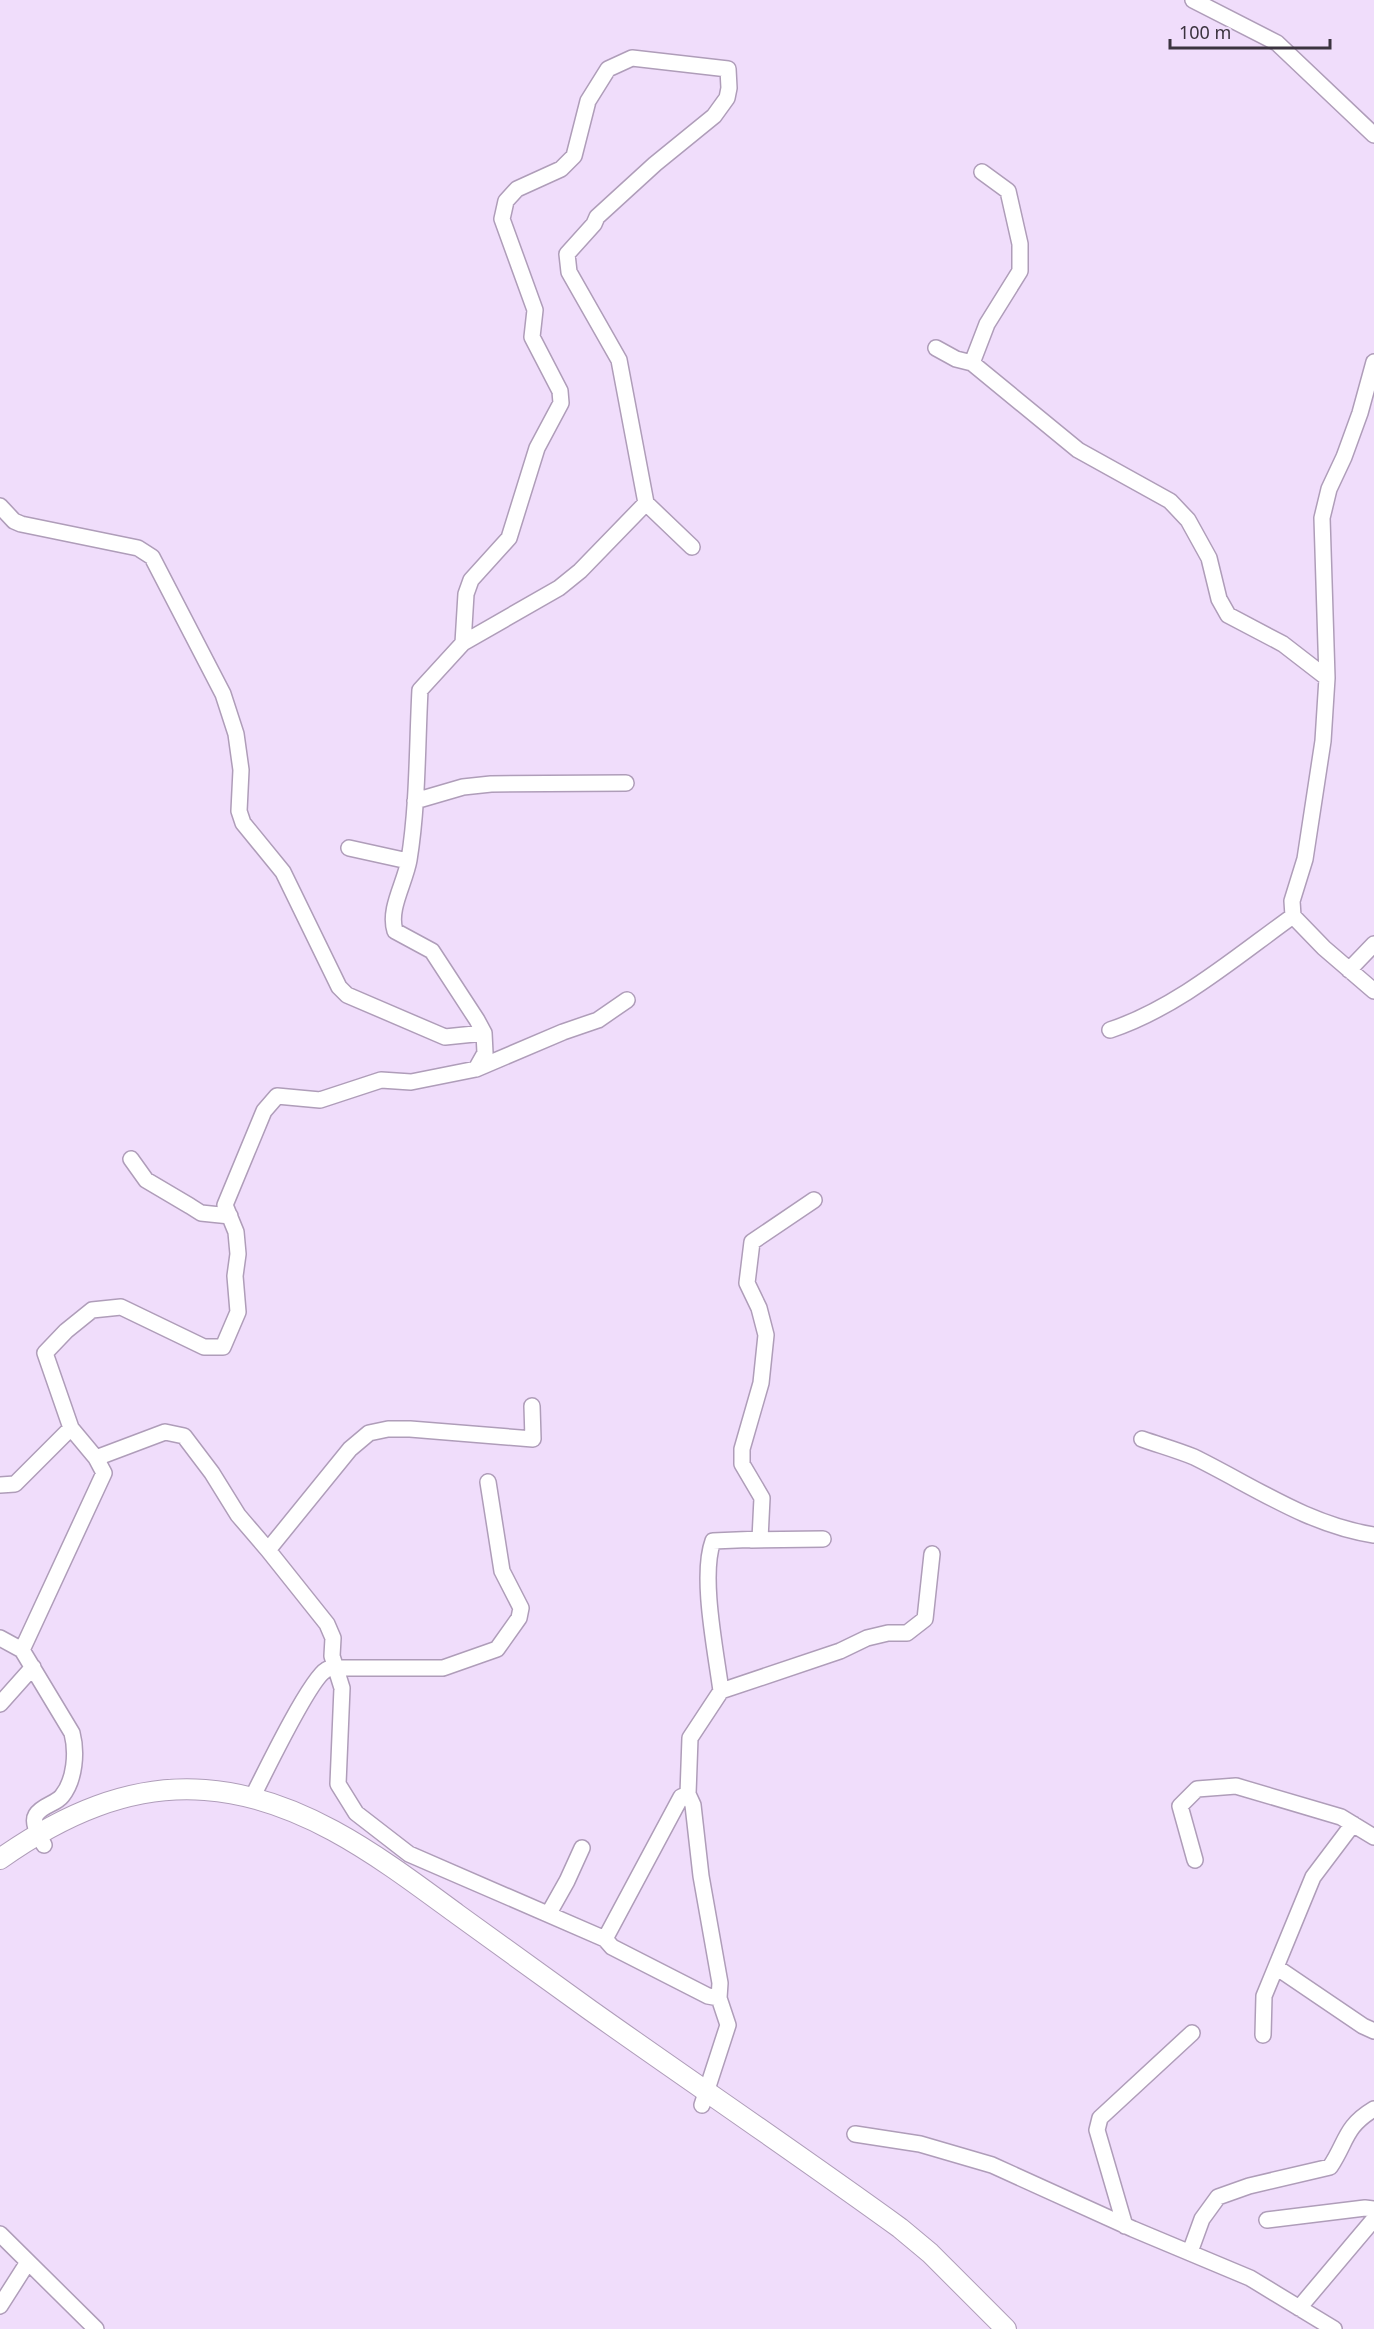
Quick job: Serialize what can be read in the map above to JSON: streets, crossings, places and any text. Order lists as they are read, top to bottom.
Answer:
{
  "scale_bar": "100 m"
}
